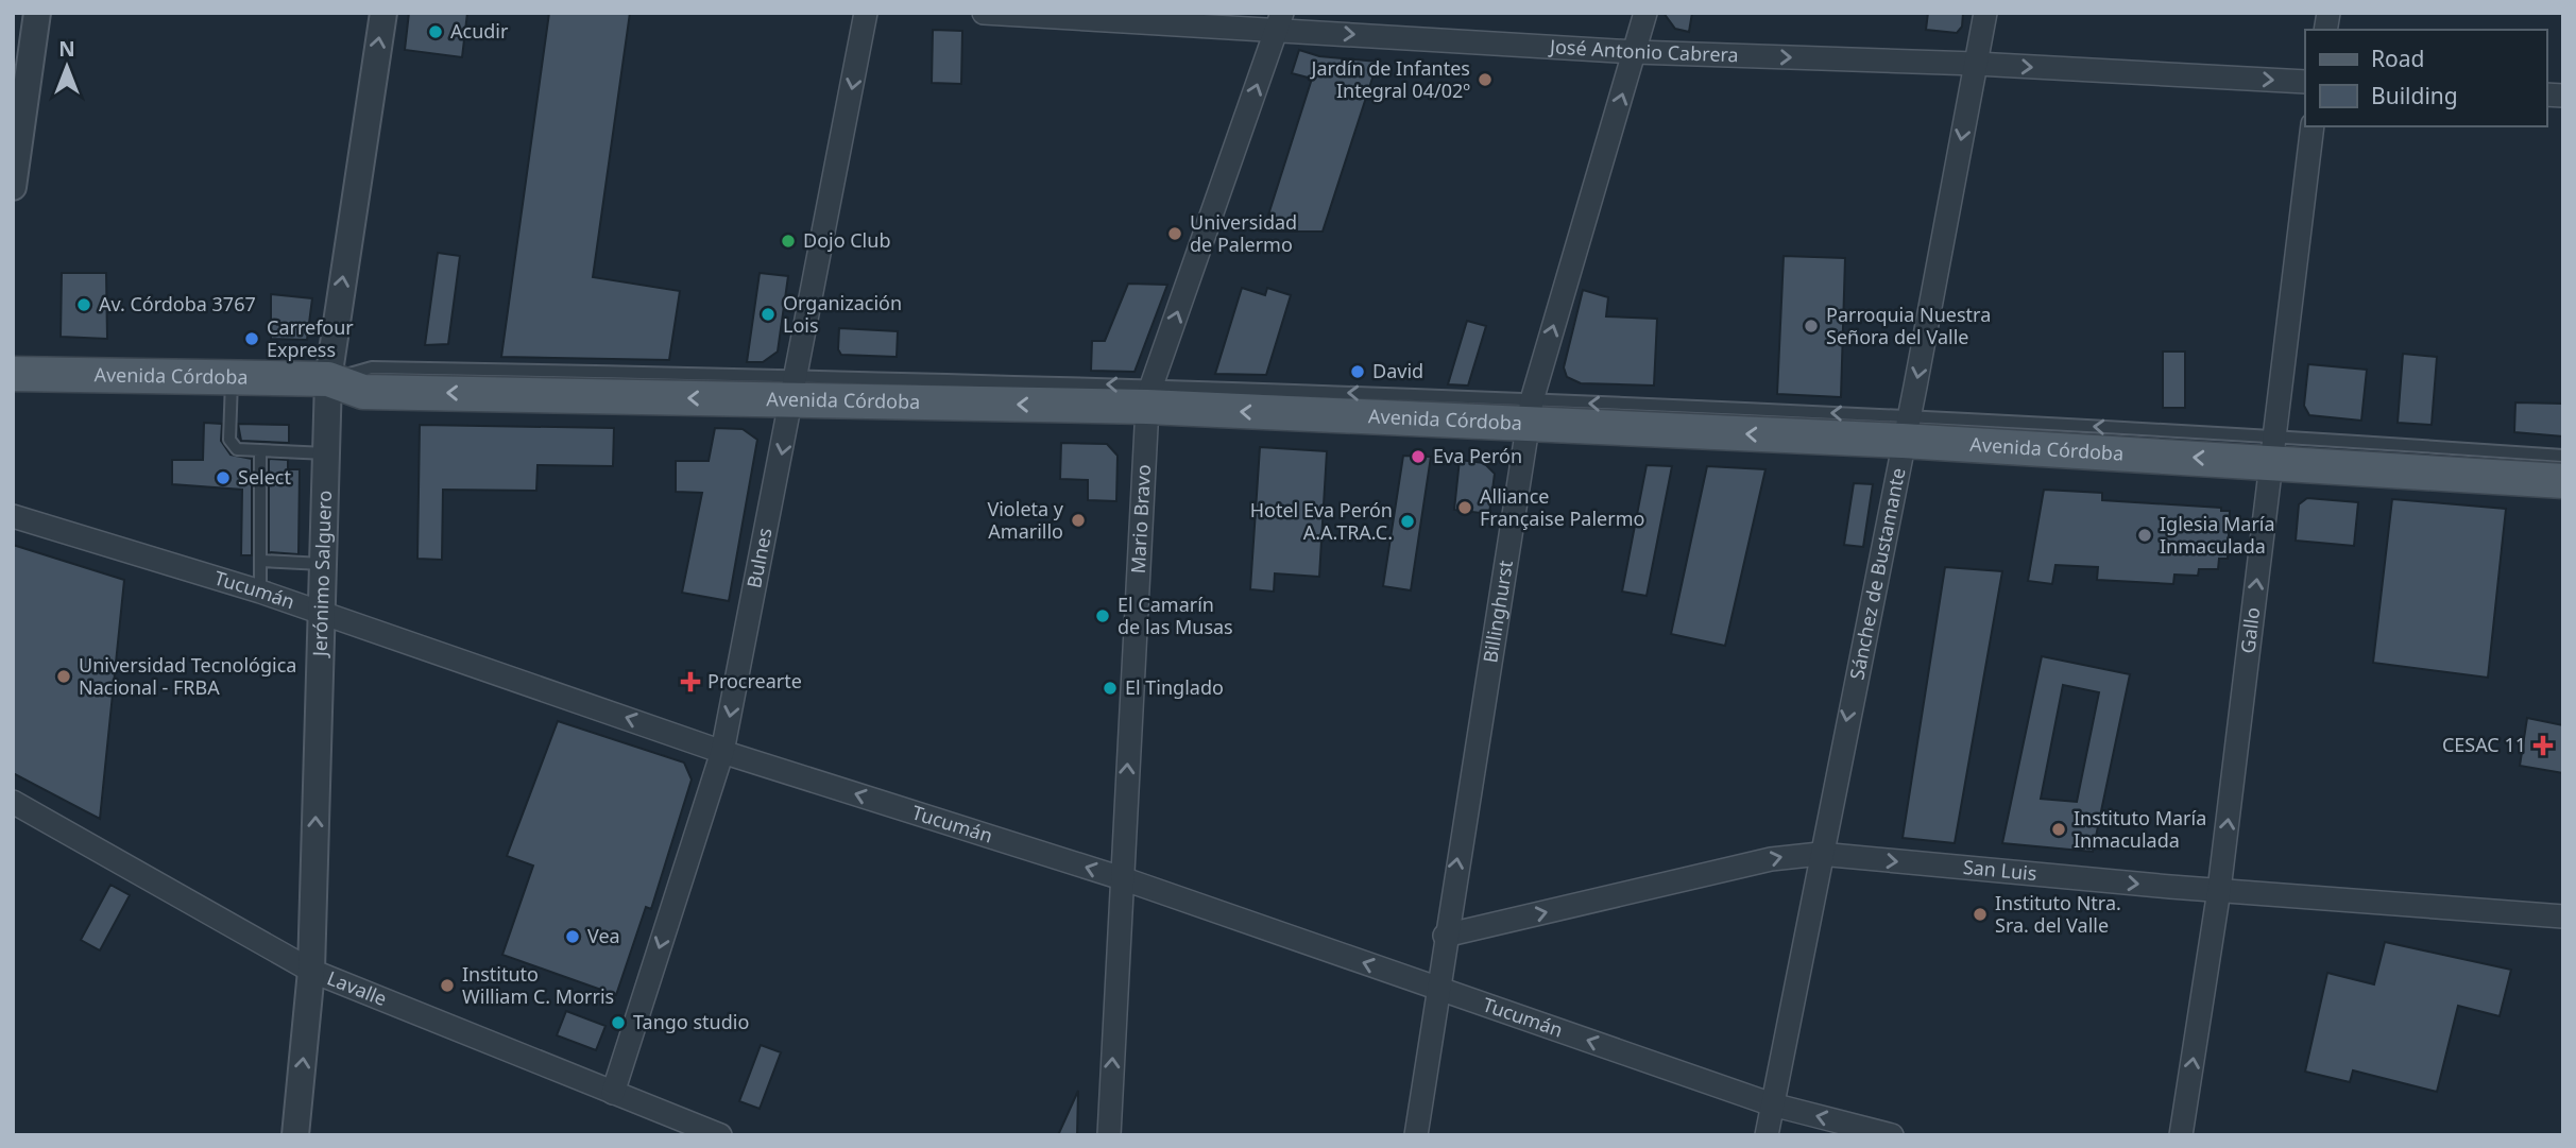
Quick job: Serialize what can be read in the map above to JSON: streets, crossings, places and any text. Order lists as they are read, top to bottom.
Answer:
{
  "streets": {
    "main road": ["Avenida Córdoba"],
    "street": [
      "José Antonio Cabrera",
      "Mario Bravo",
      "Bulnes",
      "Jerónimo Salguero",
      "Sánchez de Bustamante",
      "Tucumán",
      "Billinghurst",
      "Gallo",
      "San Luis",
      "Lavalle"
    ]
  },
  "crossings": [
    ["José Antonio Cabrera", "Mario Bravo"],
    ["José Antonio Cabrera", "Sánchez de Bustamante"],
    ["José Antonio Cabrera", "Billinghurst"],
    ["Avenida Córdoba", "Mario Bravo"],
    ["Avenida Córdoba", "Bulnes"],
    ["Avenida Córdoba", "Jerónimo Salguero"],
    ["Avenida Córdoba", "Sánchez de Bustamante"],
    ["Avenida Córdoba", "Billinghurst"],
    ["Avenida Córdoba", "Gallo"],
    ["Mario Bravo", "Tucumán"],
    ["Bulnes", "Tucumán"],
    ["Bulnes", "Lavalle"],
    ["Jerónimo Salguero", "Tucumán"],
    ["Jerónimo Salguero", "Lavalle"],
    ["Sánchez de Bustamante", "Tucumán"],
    ["Sánchez de Bustamante", "San Luis"],
    ["Tucumán", "Billinghurst"],
    ["Billinghurst", "San Luis"],
    ["Gallo", "San Luis"]
  ],
  "one_way": [
    "José Antonio Cabrera",
    "Avenida Córdoba",
    "Mario Bravo",
    "Bulnes",
    "Jerónimo Salguero",
    "Sánchez de Bustamante",
    "Tucumán",
    "Billinghurst",
    "Gallo",
    "San Luis"
  ],
  "places": {
    "other": [
      "Acudir",
      "Jardín de Infantes Integral 04/02º",
      "Universidad de Palermo",
      "Dojo Club",
      "Av. Córdoba 3767",
      "Organización Lois",
      "Parroquia Nuestra Señora del Valle",
      "Carrefour Express",
      "David",
      "Eva Perón",
      "Select",
      "Alliance Française Palermo",
      "Violeta y Amarillo",
      "Hotel Eva Perón A.A.TRA.C.",
      "Iglesia María Inmaculada",
      "El Camarín de las Musas",
      "Universidad Tecnológica Nacional - FRBA",
      "El Tinglado",
      "Instituto María Inmaculada",
      "Instituto Ntra. Sra. del Valle",
      "Vea",
      "Instituto William C. Morris",
      "Tango studio"
    ],
    "health": ["Procrearte", "CESAC 11"]
  },
  "legend": ["Road", "Building"],
  "north": "top"
}
